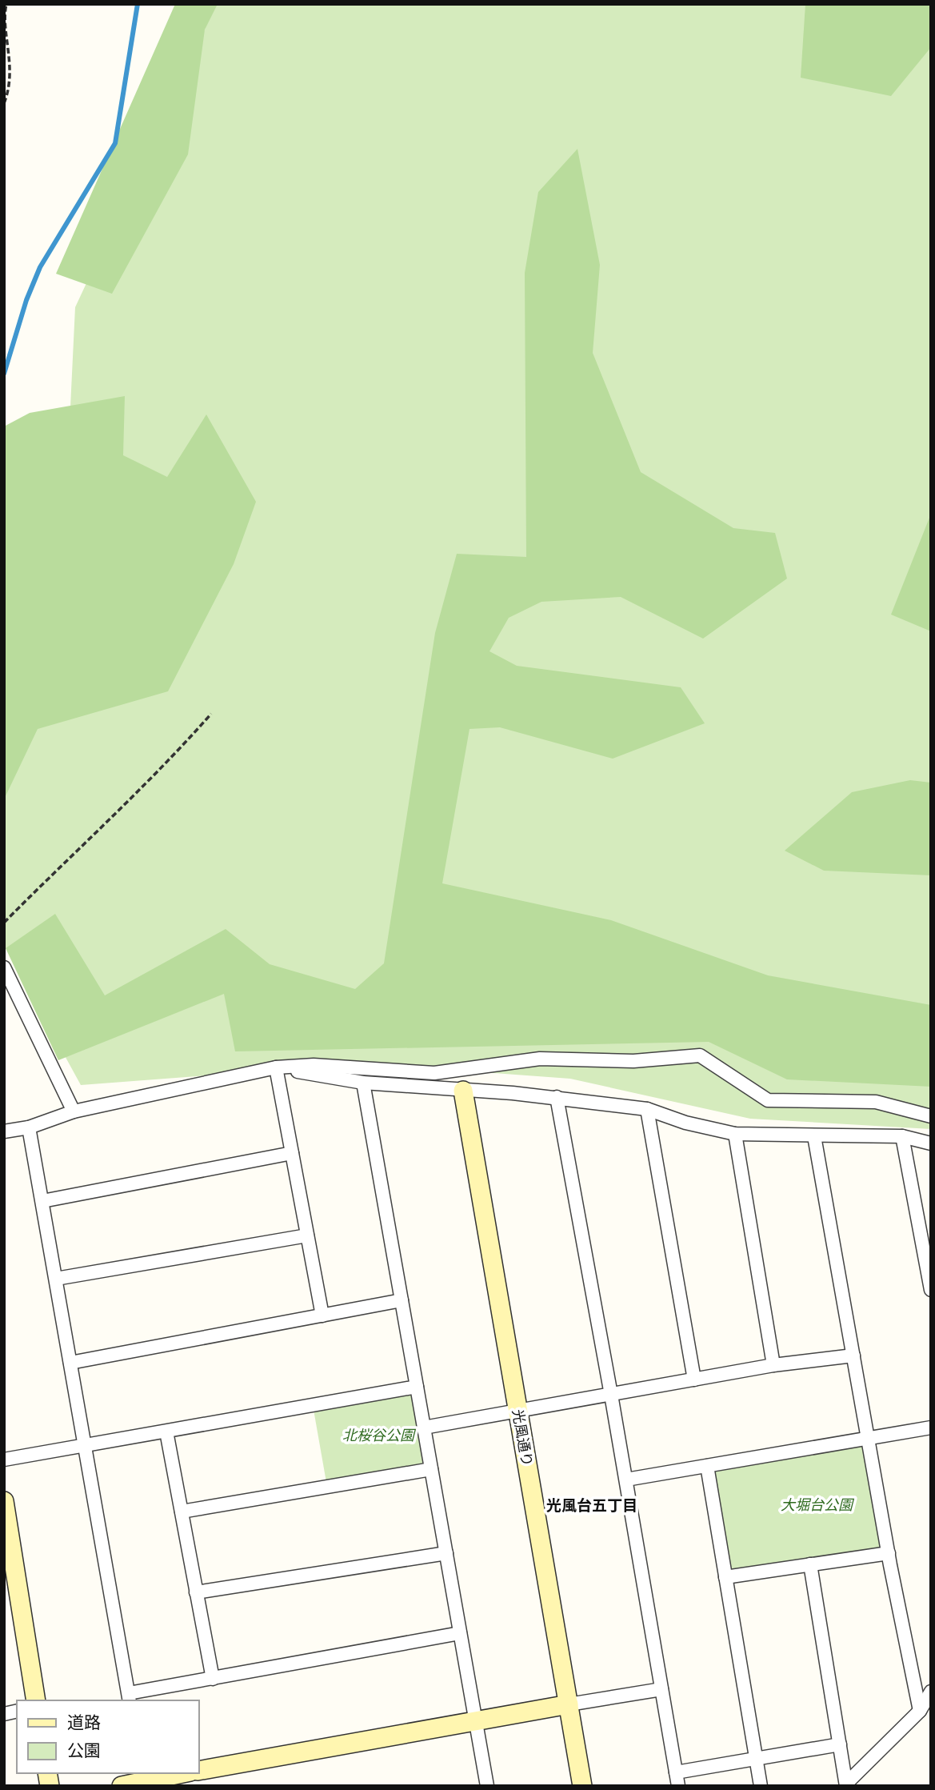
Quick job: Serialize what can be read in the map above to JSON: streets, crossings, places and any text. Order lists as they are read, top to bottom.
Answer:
{
  "streets": {
    "street": ["光風通り"]
  },
  "districts": ["光風台五丁目"],
  "parks": ["北桜谷公園", "大堀台公園"],
  "legend": ["道路", "公園"]
}
